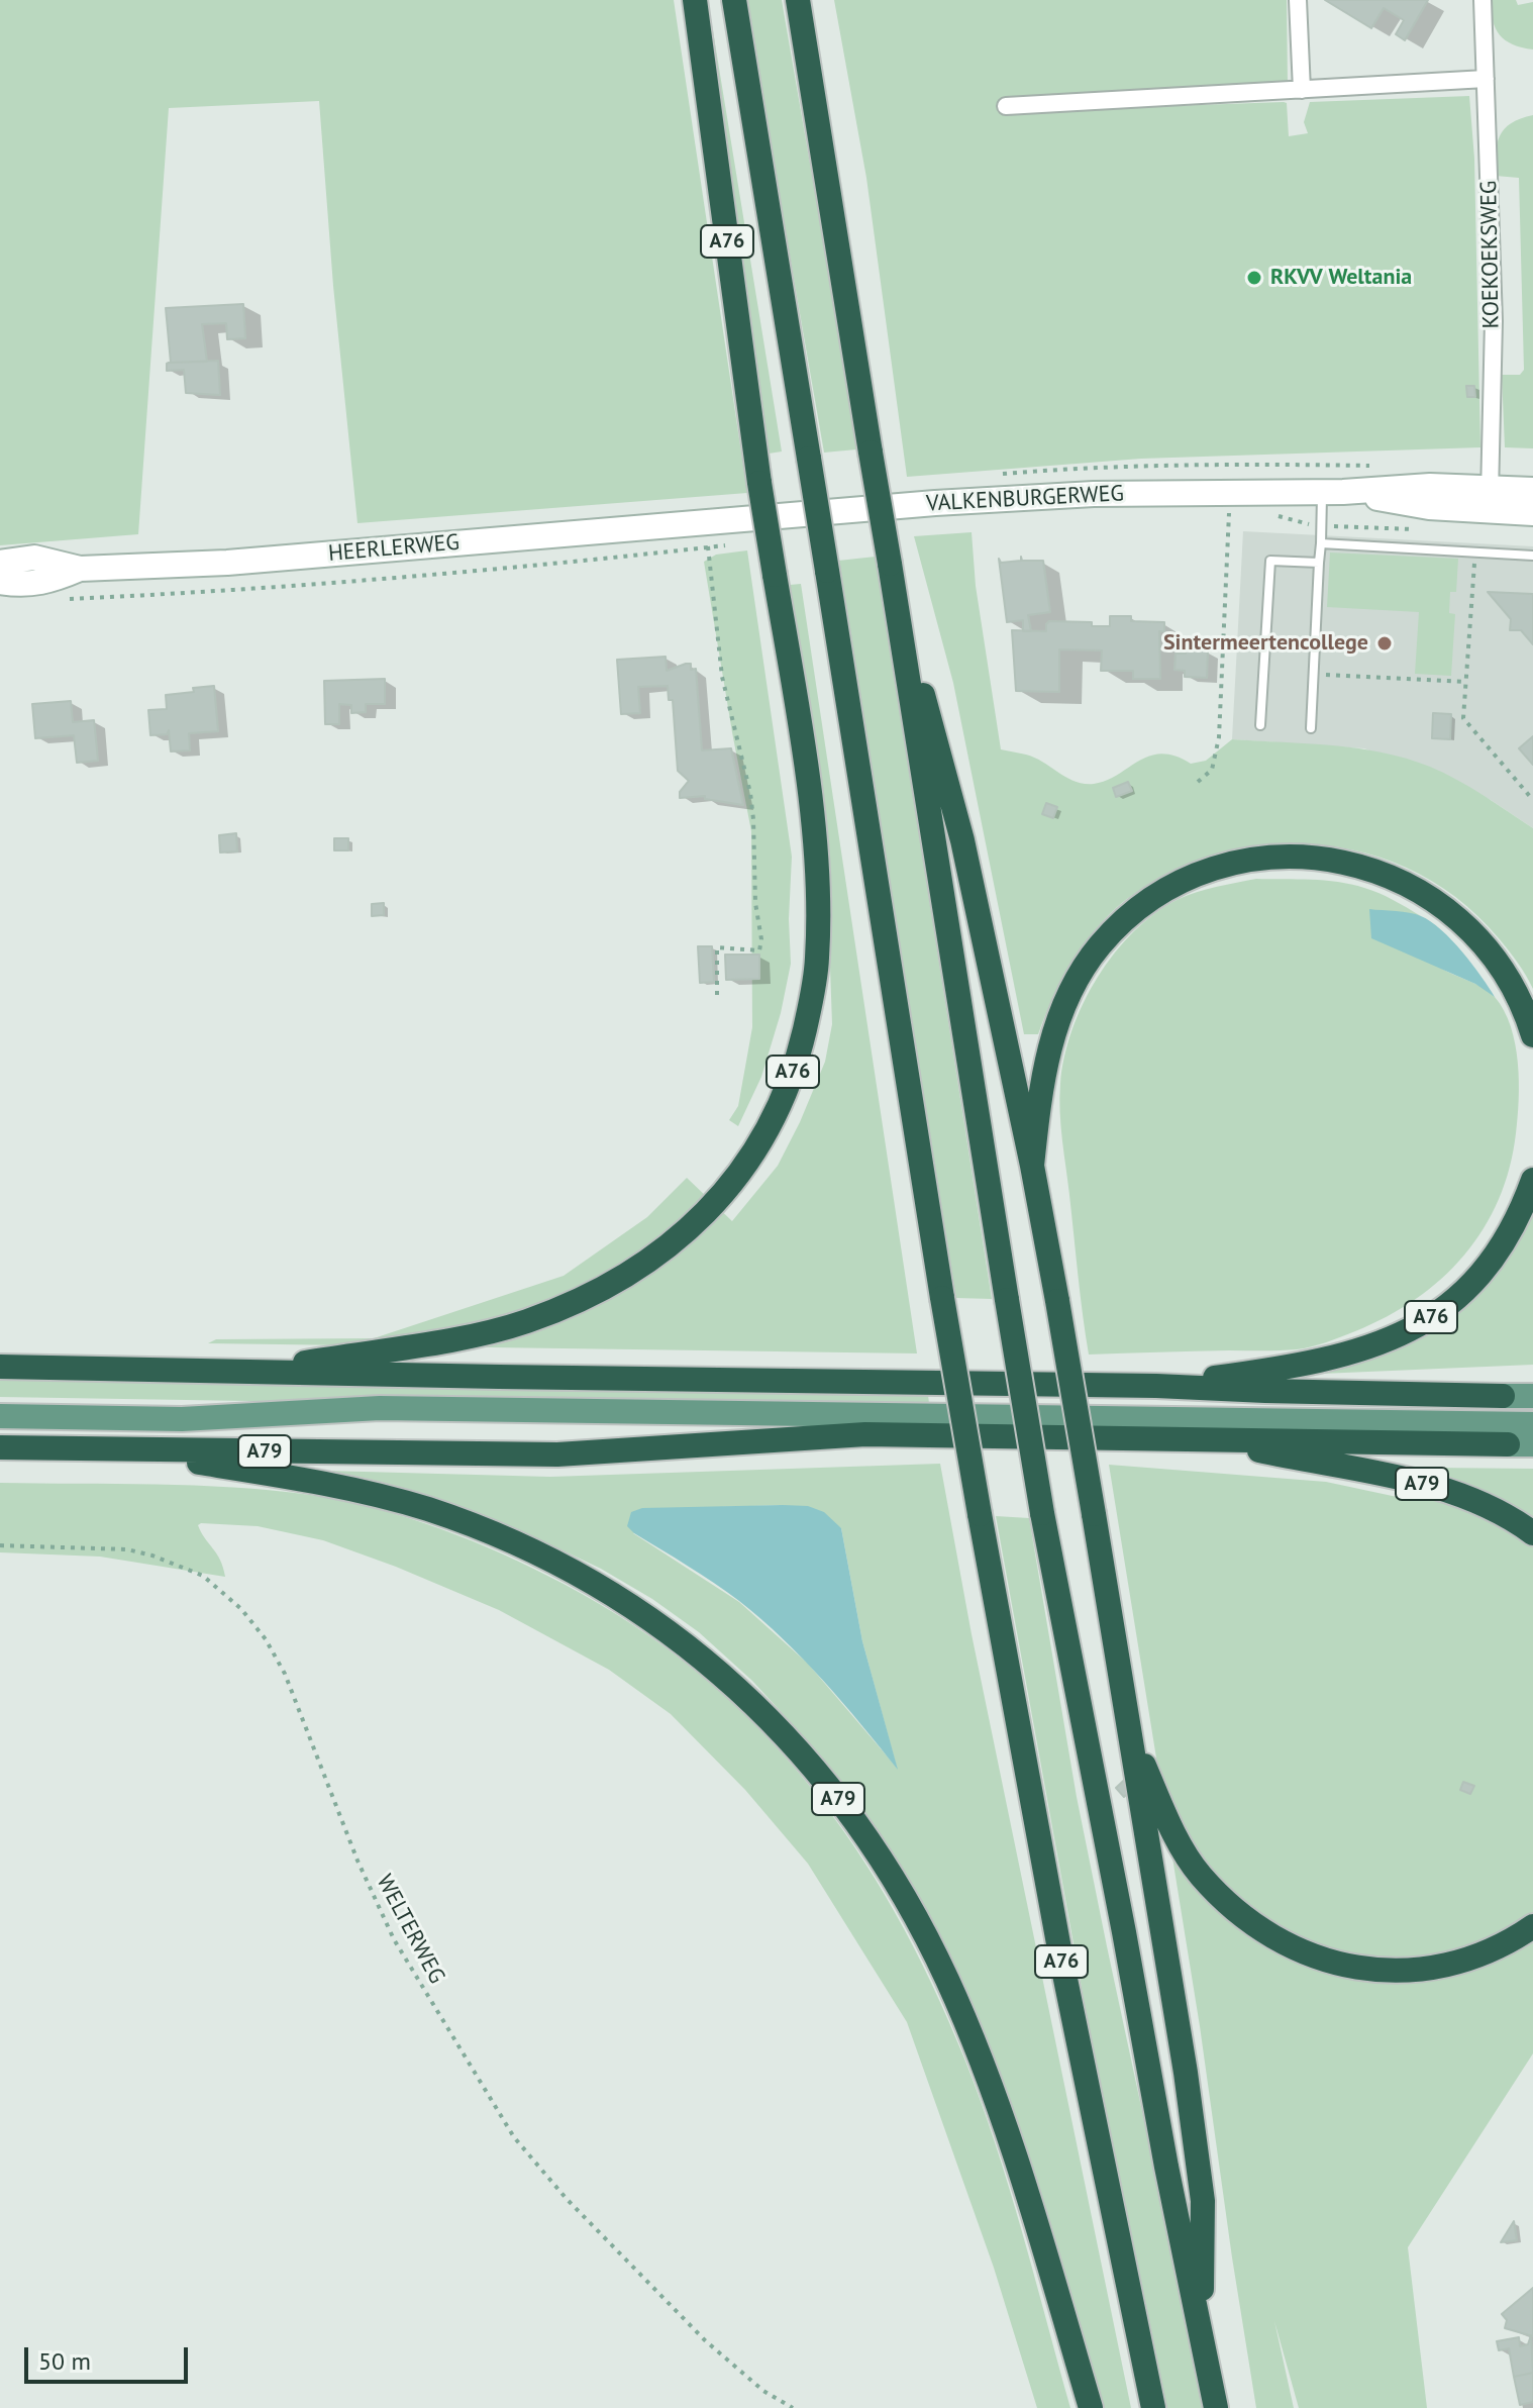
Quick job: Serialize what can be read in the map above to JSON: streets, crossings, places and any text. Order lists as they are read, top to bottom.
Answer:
{
  "streets": {
    "highway": ["A76", "A79"],
    "street": ["KOEKOEKSWEG", "VALKENBURGERWEG", "HEERLERWEG"],
    "path": ["WELTERWEG"]
  },
  "crossings": [
    ["KOEKOEKSWEG", "VALKENBURGERWEG"],
    ["VALKENBURGERWEG", "HEERLERWEG"]
  ],
  "places": ["RKVV Weltania", "Sintermeertencollege"],
  "scale_bar": "50 m"
}
